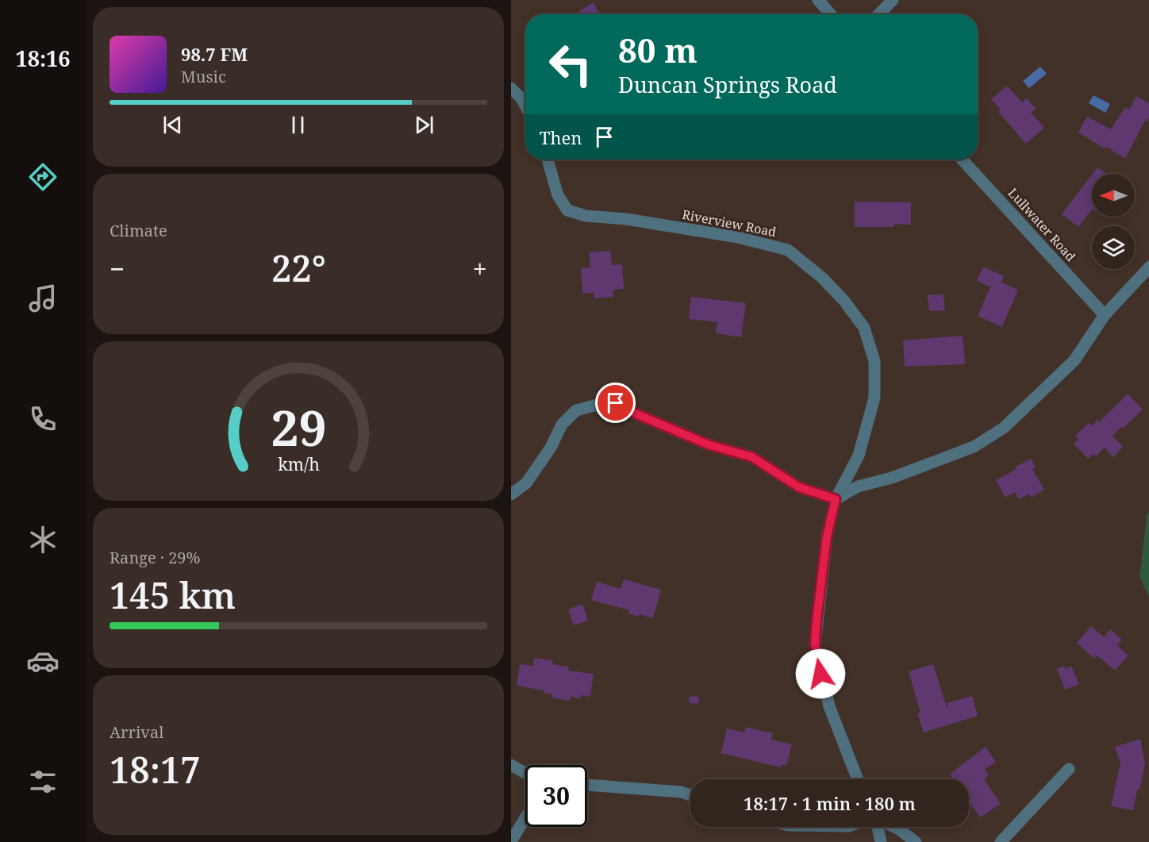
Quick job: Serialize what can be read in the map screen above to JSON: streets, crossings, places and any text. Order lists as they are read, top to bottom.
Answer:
{
  "streets": {
    "street": ["Riverview Road", "Lullwater Road"]
  },
  "north": "left",
  "page": {
    "tabs": "18:16",
    "turn": ["80 m", "Duncan Springs Road"],
    "song": ["98.7 FM", "Music"],
    "then": "Then",
    "tile": [
      "Climate",
      ["Range · 29%", "145 km"],
      ["Arrival", "18:17"]
    ],
    "heat": ["−", "22°", "+"],
    "limit": "30",
    "trip": "18:17 · 1 min · 180 m",
    "gauge": ["29", "km/h"]
  }
}
